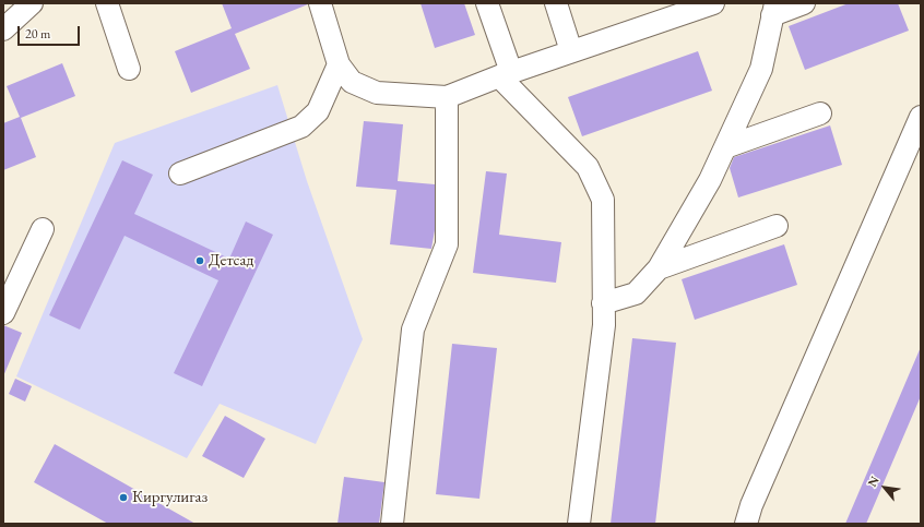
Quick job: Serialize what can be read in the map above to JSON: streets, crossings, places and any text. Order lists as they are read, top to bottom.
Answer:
{
  "places": ["Детсад", "Киргулигаз"],
  "scale_bar": "20 m",
  "north": "top left"
}
